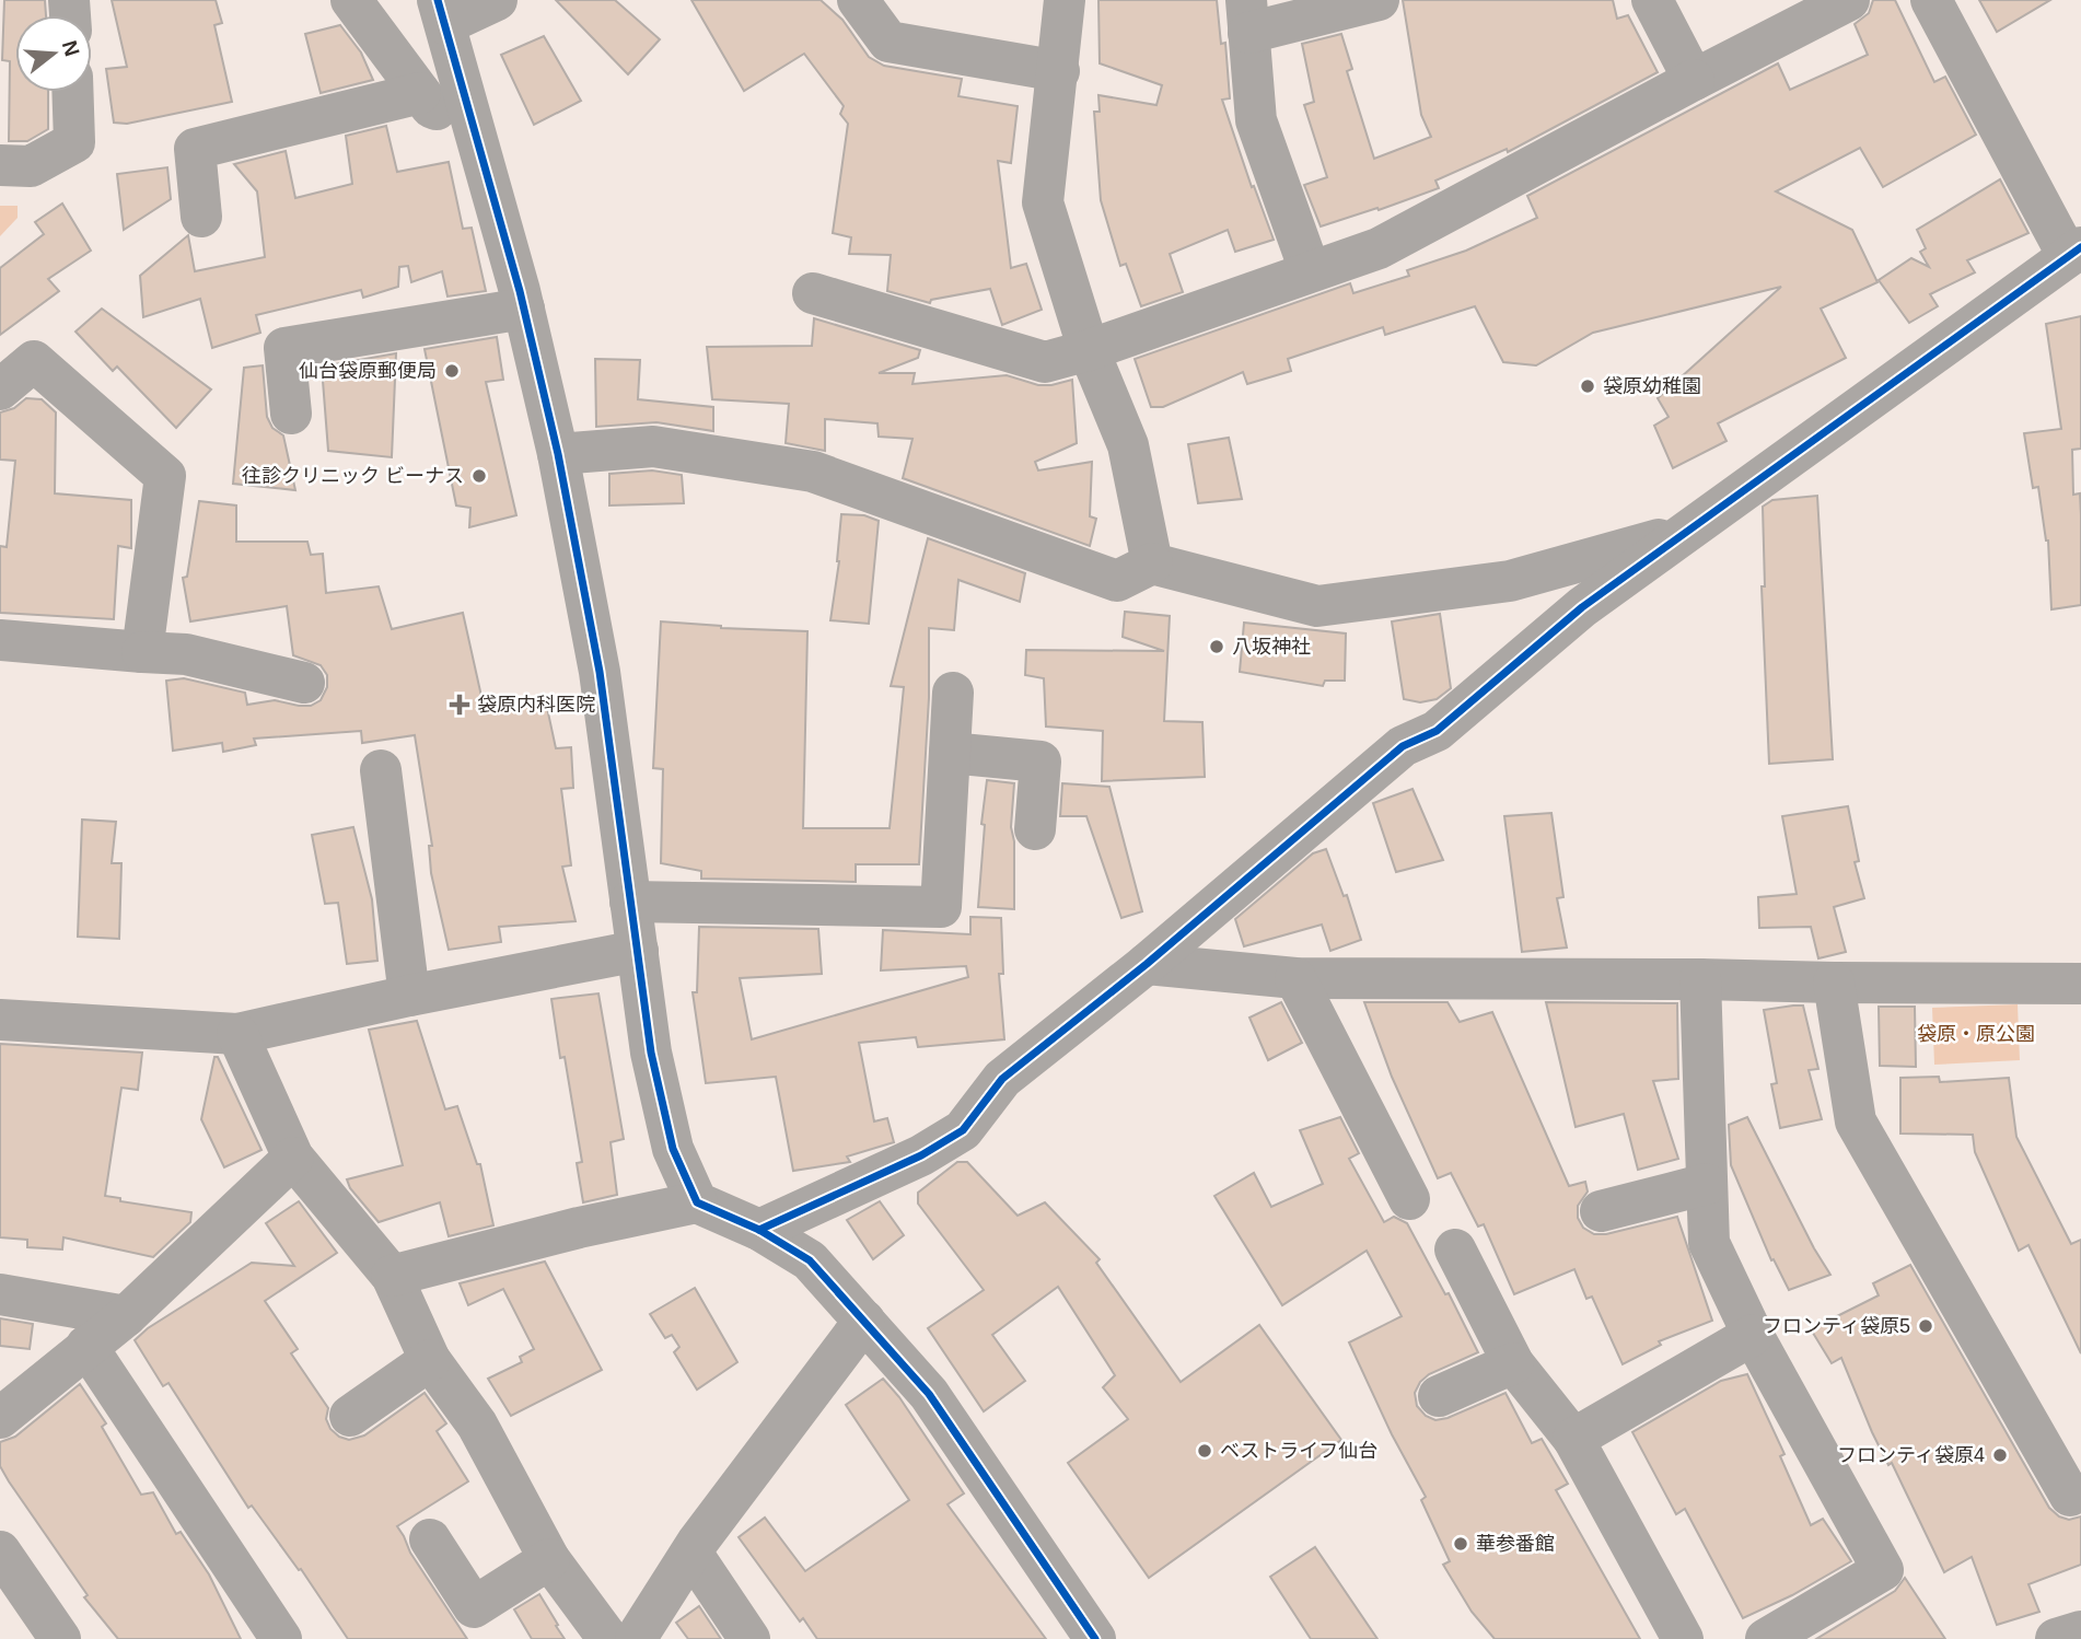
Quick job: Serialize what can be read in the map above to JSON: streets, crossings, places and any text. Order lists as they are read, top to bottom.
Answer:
{
  "parks": ["袋原・原公園"],
  "places": {
    "other": [
      "仙台袋原郵便局",
      "袋原幼稚園",
      "往診クリニック ビーナス",
      "八坂神社",
      "フロンティ袋原5",
      "ベストライフ仙台",
      "フロンティ袋原4",
      "華参番館"
    ],
    "health": ["袋原内科医院"]
  },
  "north": "right"
}
